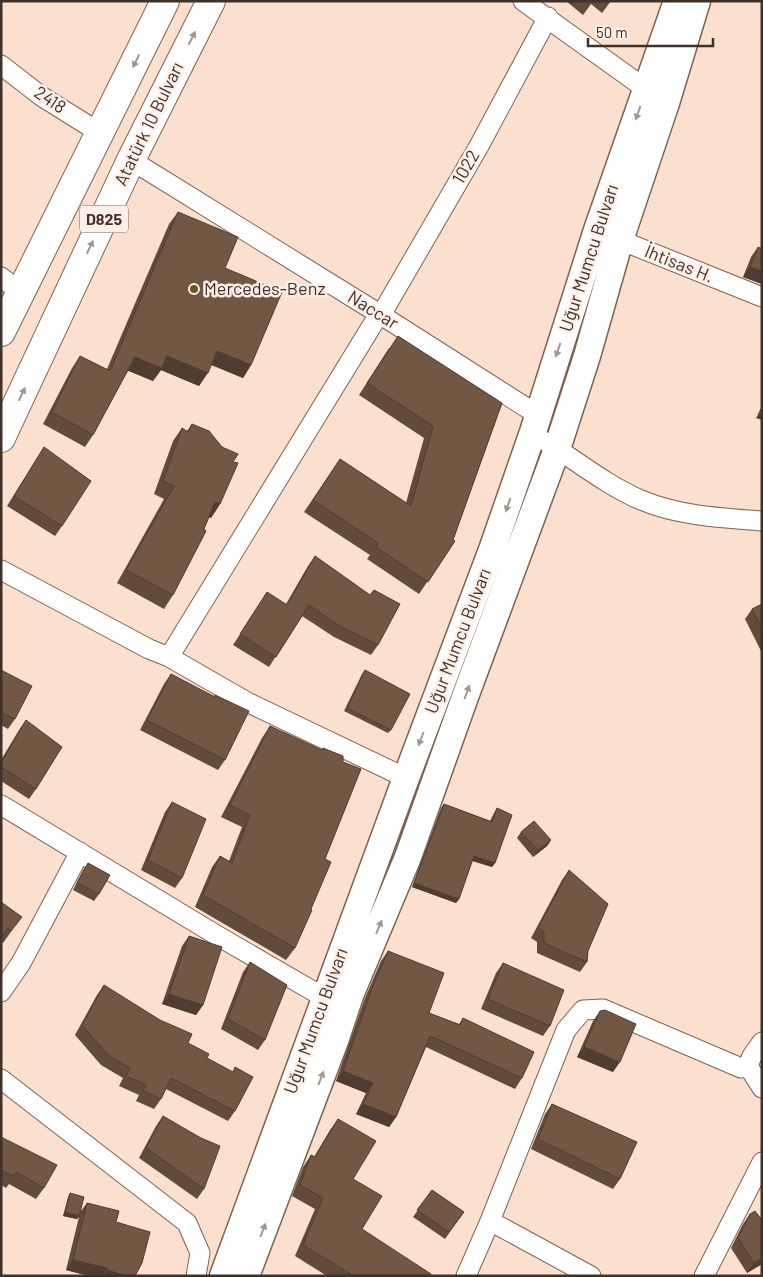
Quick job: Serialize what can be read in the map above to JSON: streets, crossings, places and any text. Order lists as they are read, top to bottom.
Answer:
{
  "streets": {
    "highway": ["Atatürk 10 Bulvarı", "D825"],
    "street": [
      "2418",
      "1022",
      "Uğur Mumcu Bulvarı",
      "İhtisas H.",
      "Naccar"
    ]
  },
  "crossings": [
    ["2418", "D825"],
    ["Atatürk 10 Bulvarı", "Naccar"],
    ["1022", "Naccar"],
    ["Uğur Mumcu Bulvarı", "İhtisas H."],
    ["Uğur Mumcu Bulvarı", "Naccar"]
  ],
  "places": ["Mercedes-Benz"],
  "scale_bar": "50 m"
}
